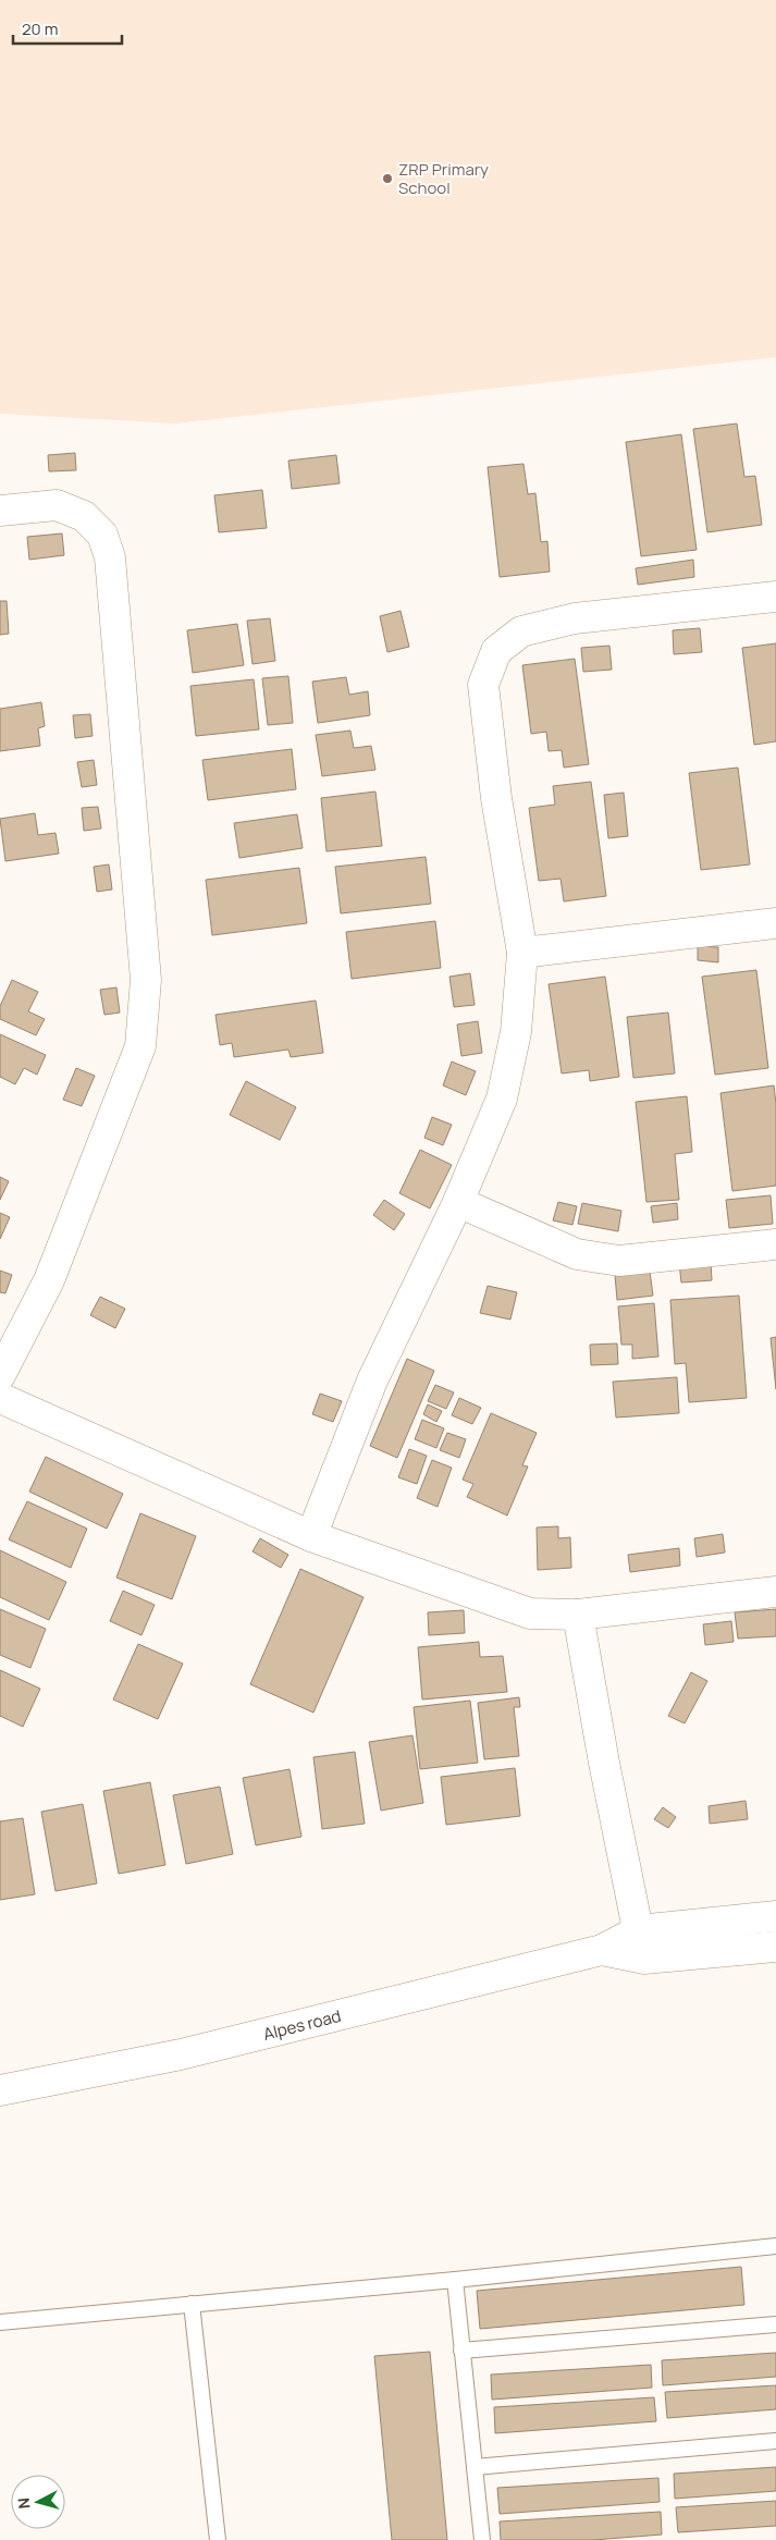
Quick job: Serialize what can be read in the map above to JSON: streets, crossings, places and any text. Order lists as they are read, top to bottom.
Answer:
{
  "streets": {
    "street": ["Alpes road"]
  },
  "places": ["ZRP Primary School"],
  "scale_bar": "20 m",
  "north": "left"
}
